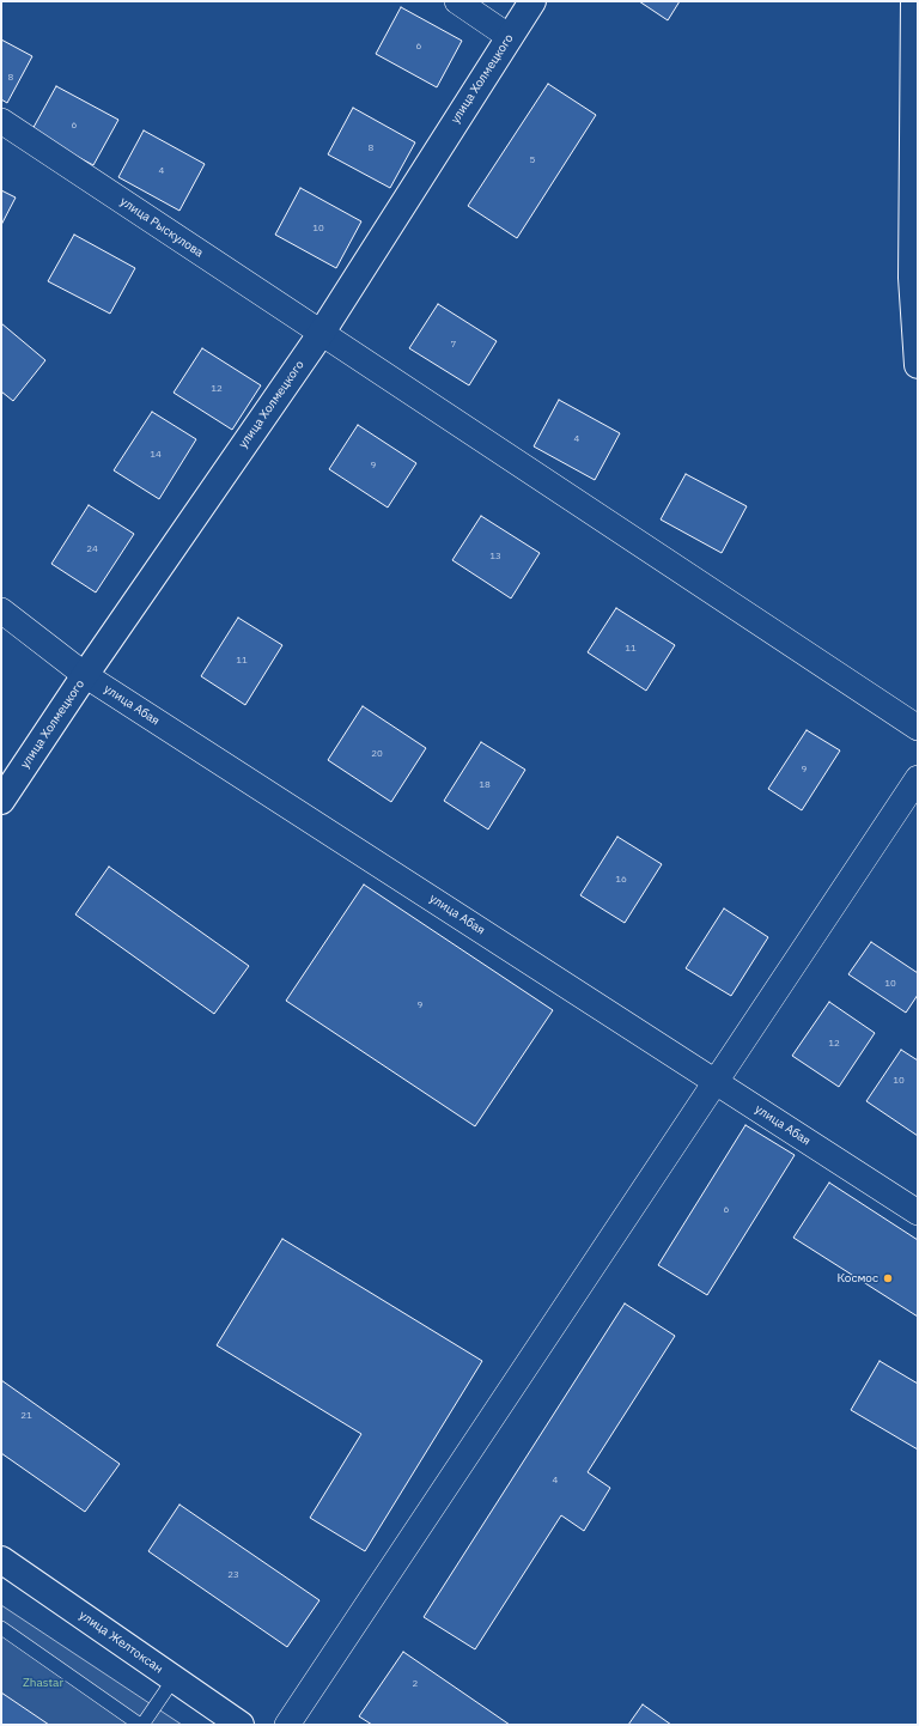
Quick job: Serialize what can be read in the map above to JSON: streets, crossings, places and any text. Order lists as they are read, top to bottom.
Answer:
{
  "streets": {
    "street": [
      "улица Холмецкого",
      "улица Рыскулова",
      "улица Абая",
      "улица Желтоксан"
    ]
  },
  "crossings": [
    ["улица Холмецкого", "улица Рыскулова"],
    ["улица Холмецкого", "улица Абая"]
  ],
  "parks": ["Zhastar"],
  "places": ["Космос"],
  "house_numbers": [
    "6",
    "8",
    "6",
    "8",
    "5",
    "4",
    "10",
    "7",
    "12",
    "4",
    "14",
    "9",
    "24",
    "13",
    "11",
    "11",
    "20",
    "9",
    "18",
    "16",
    "10",
    "9",
    "12",
    "10",
    "6",
    "21",
    "4",
    "23",
    "2"
  ]
}
